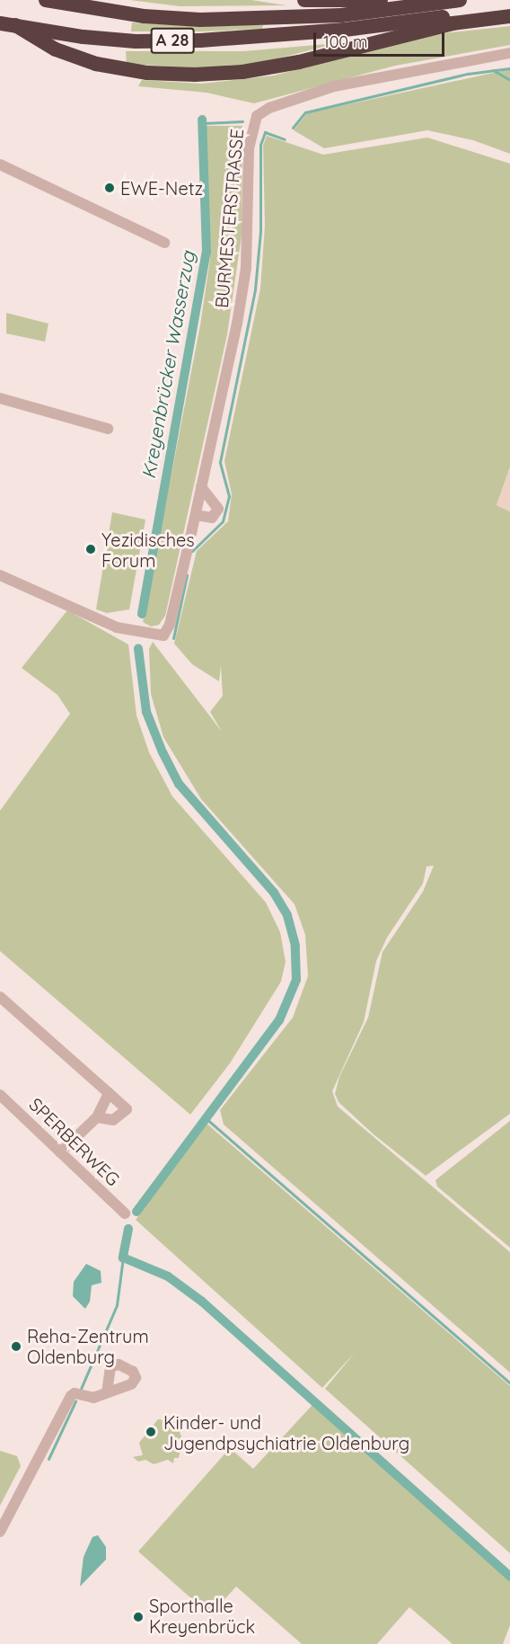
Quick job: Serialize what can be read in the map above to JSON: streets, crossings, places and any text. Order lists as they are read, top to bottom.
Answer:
{
  "streets": {
    "highway": ["A 28"],
    "street": ["BURMESTERSTRASSE", "SPERBERWEG"]
  },
  "water": ["Kreyenbrücker Wasserzug"],
  "places": [
    "EWE-Netz",
    "Yezidisches Forum",
    "Reha-Zentrum Oldenburg",
    "Kinder- und Jugendpsychiatrie Oldenburg",
    "Sporthalle Kreyenbrück"
  ],
  "scale_bar": "100 m"
}
